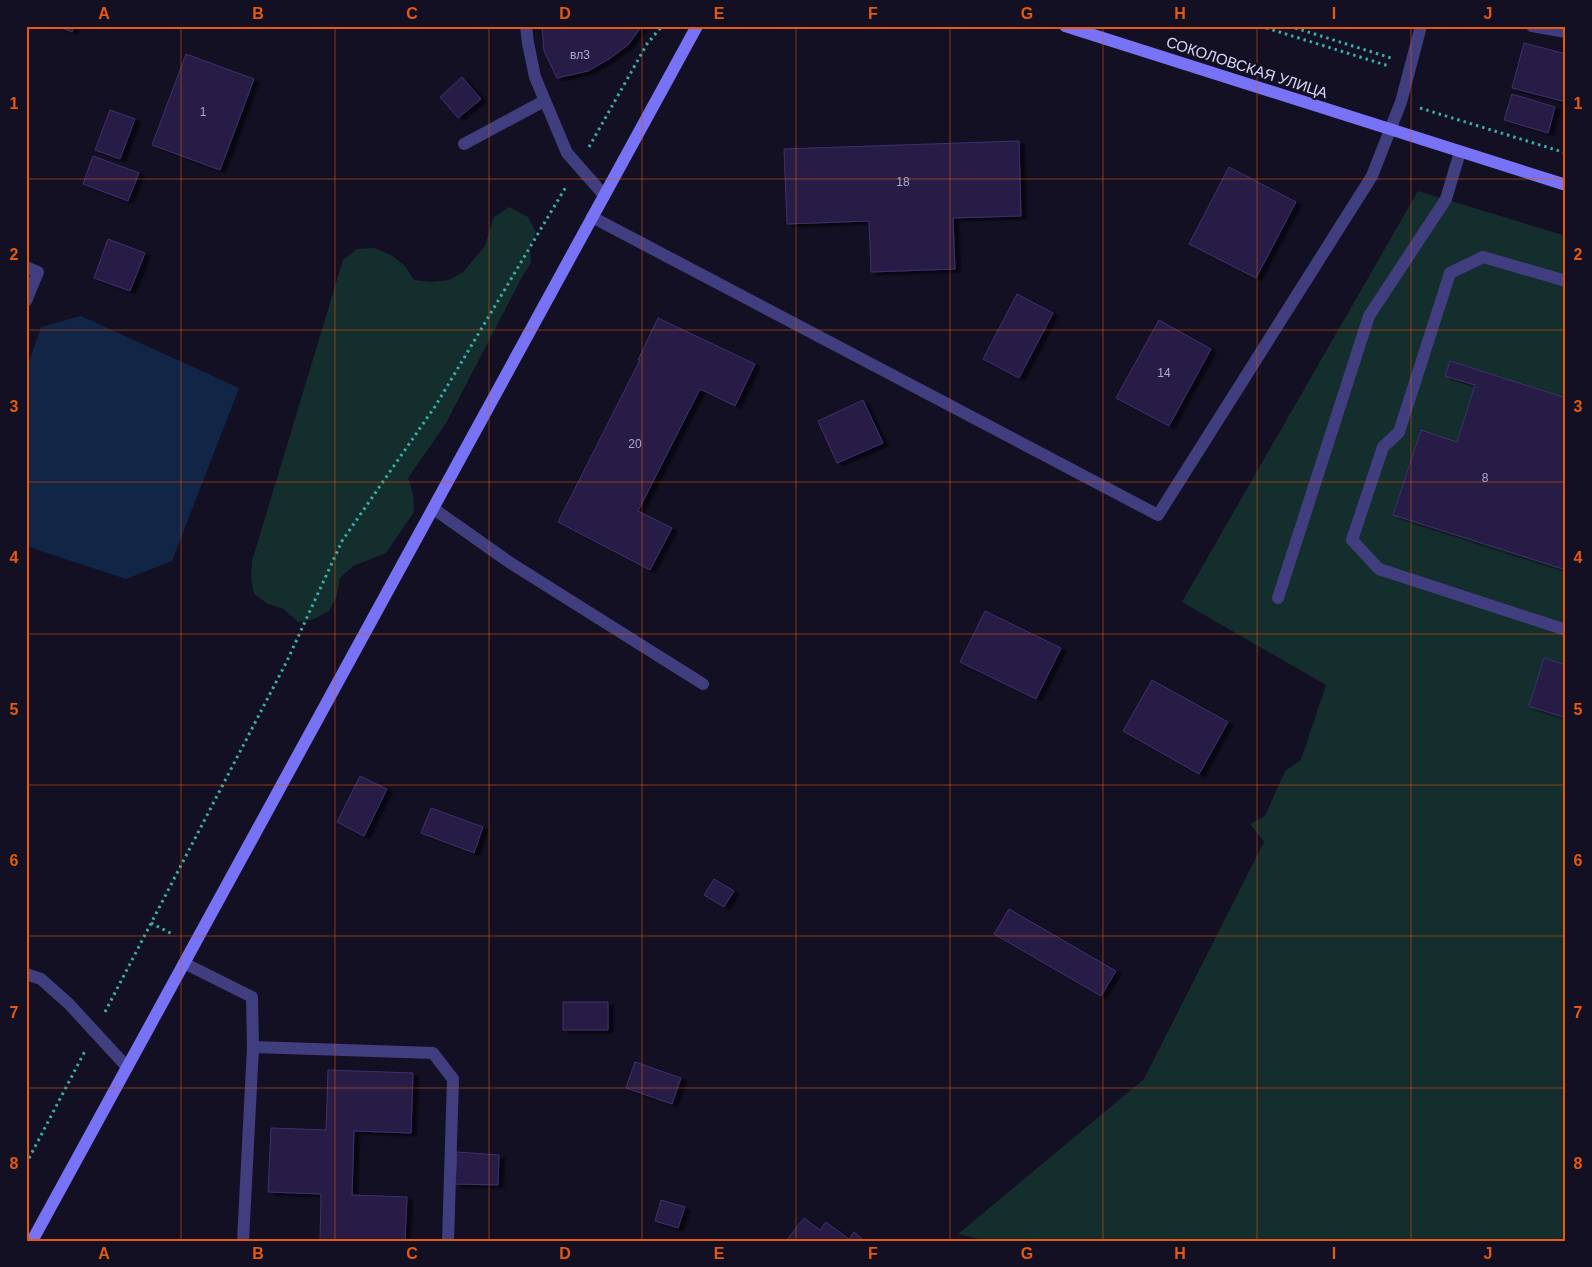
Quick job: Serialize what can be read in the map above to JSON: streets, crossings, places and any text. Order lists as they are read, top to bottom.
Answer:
{
  "streets": {
    "street": ["СОКОЛОВСКАЯ УЛИЦА"]
  },
  "house_numbers": [
    "вл3",
    "1",
    "18",
    "14",
    "20",
    "8"
  ],
  "grid": {
    "columns": [
      "A",
      "B",
      "C",
      "D",
      "E",
      "F",
      "G",
      "H",
      "I",
      "J"
    ],
    "rows": [
      "1",
      "2",
      "3",
      "4",
      "5",
      "6",
      "7",
      "8"
    ]
  }
}
